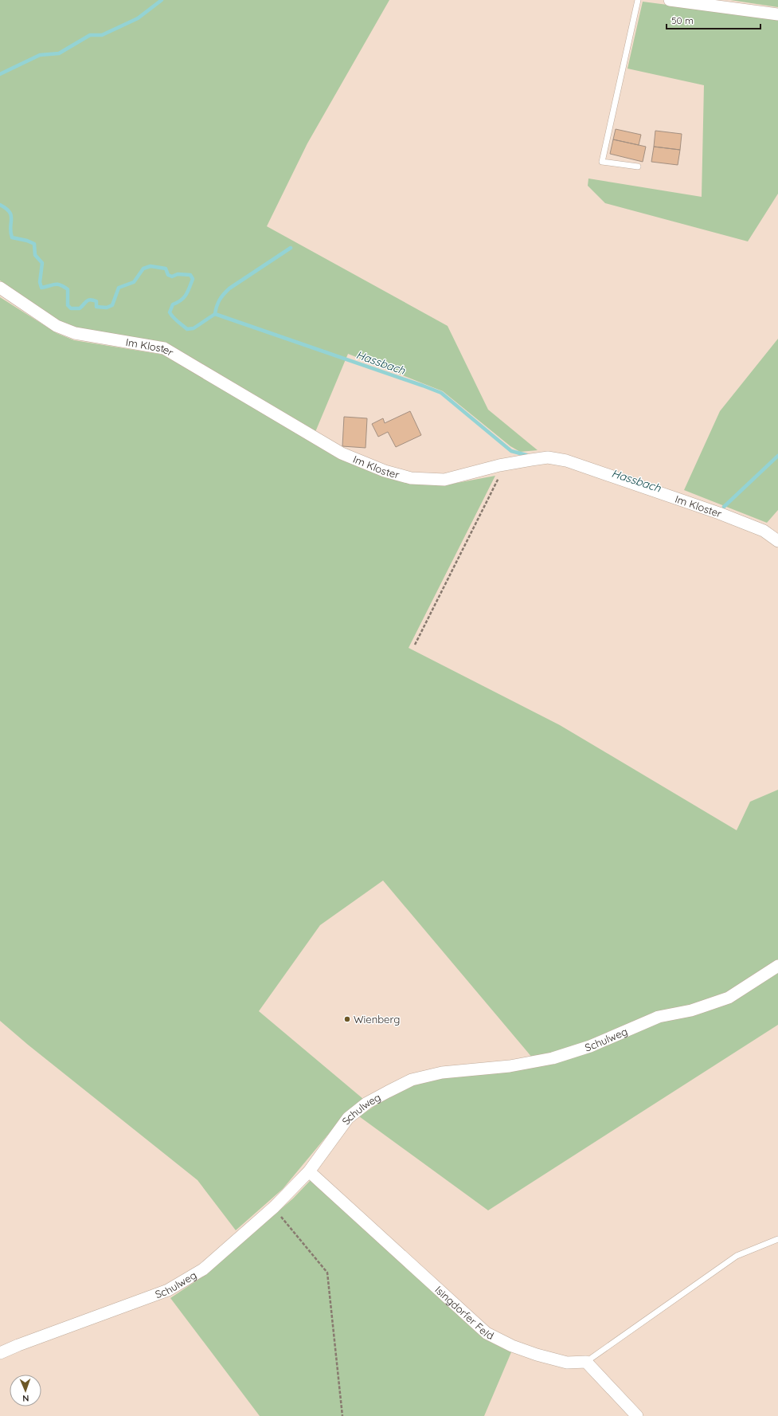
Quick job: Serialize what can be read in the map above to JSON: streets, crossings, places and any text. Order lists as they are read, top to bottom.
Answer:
{
  "streets": {
    "street": ["Im Kloster", "Schulweg", "Isingdorfer Feld"]
  },
  "crossings": [
    ["Schulweg", "Isingdorfer Feld"]
  ],
  "water": ["Hassbach"],
  "places": ["Wienberg"],
  "scale_bar": "50 m",
  "north": "bottom"
}
